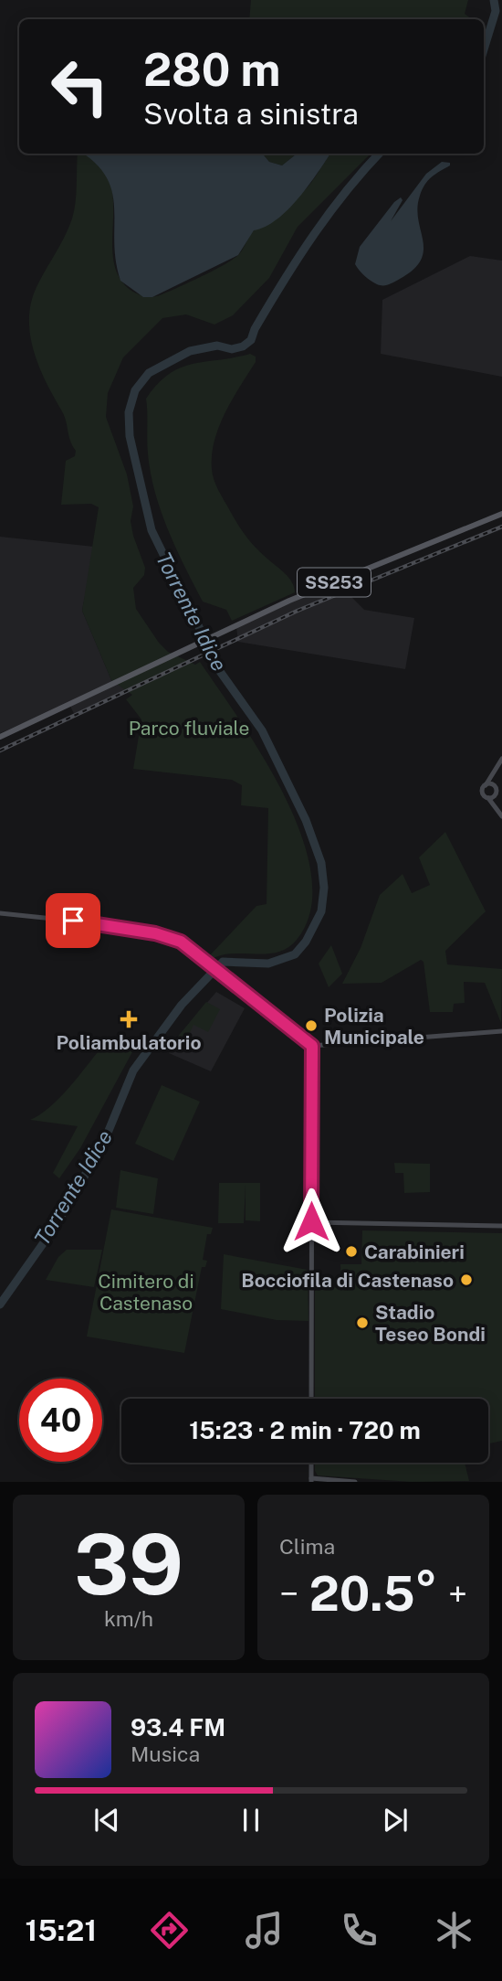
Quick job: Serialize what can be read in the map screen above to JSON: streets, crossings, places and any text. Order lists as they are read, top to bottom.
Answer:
{
  "streets": {
    "main road": ["SS253"]
  },
  "water": ["Torrente Idice"],
  "parks": ["Parco fluviale", "Cimitero di Castenaso"],
  "places": {
    "health": ["Poliambulatorio"],
    "other": [
      "Polizia Municipale",
      "Carabinieri",
      "Bocciofila di Castenaso",
      "Stadio Teseo Bondi"
    ]
  },
  "page": {
    "turn": ["280 m", "Svolta a sinistra"],
    "limit": "40",
    "trip": "15:23 · 2 min · 720 m",
    "tile": [
      ["39", "km/h"],
      "Clima"
    ],
    "heat": ["−", "20.5°", "+"],
    "song": ["93.4 FM", "Musica"],
    "tabs": "15:21"
  }
}
